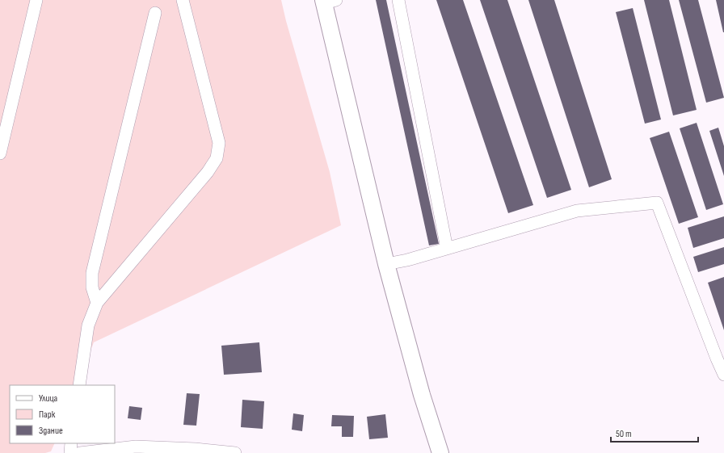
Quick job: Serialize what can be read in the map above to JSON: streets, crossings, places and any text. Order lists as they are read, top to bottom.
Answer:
{
  "legend": ["Улица", "Парк", "Здание"],
  "scale_bar": "50 m"
}
